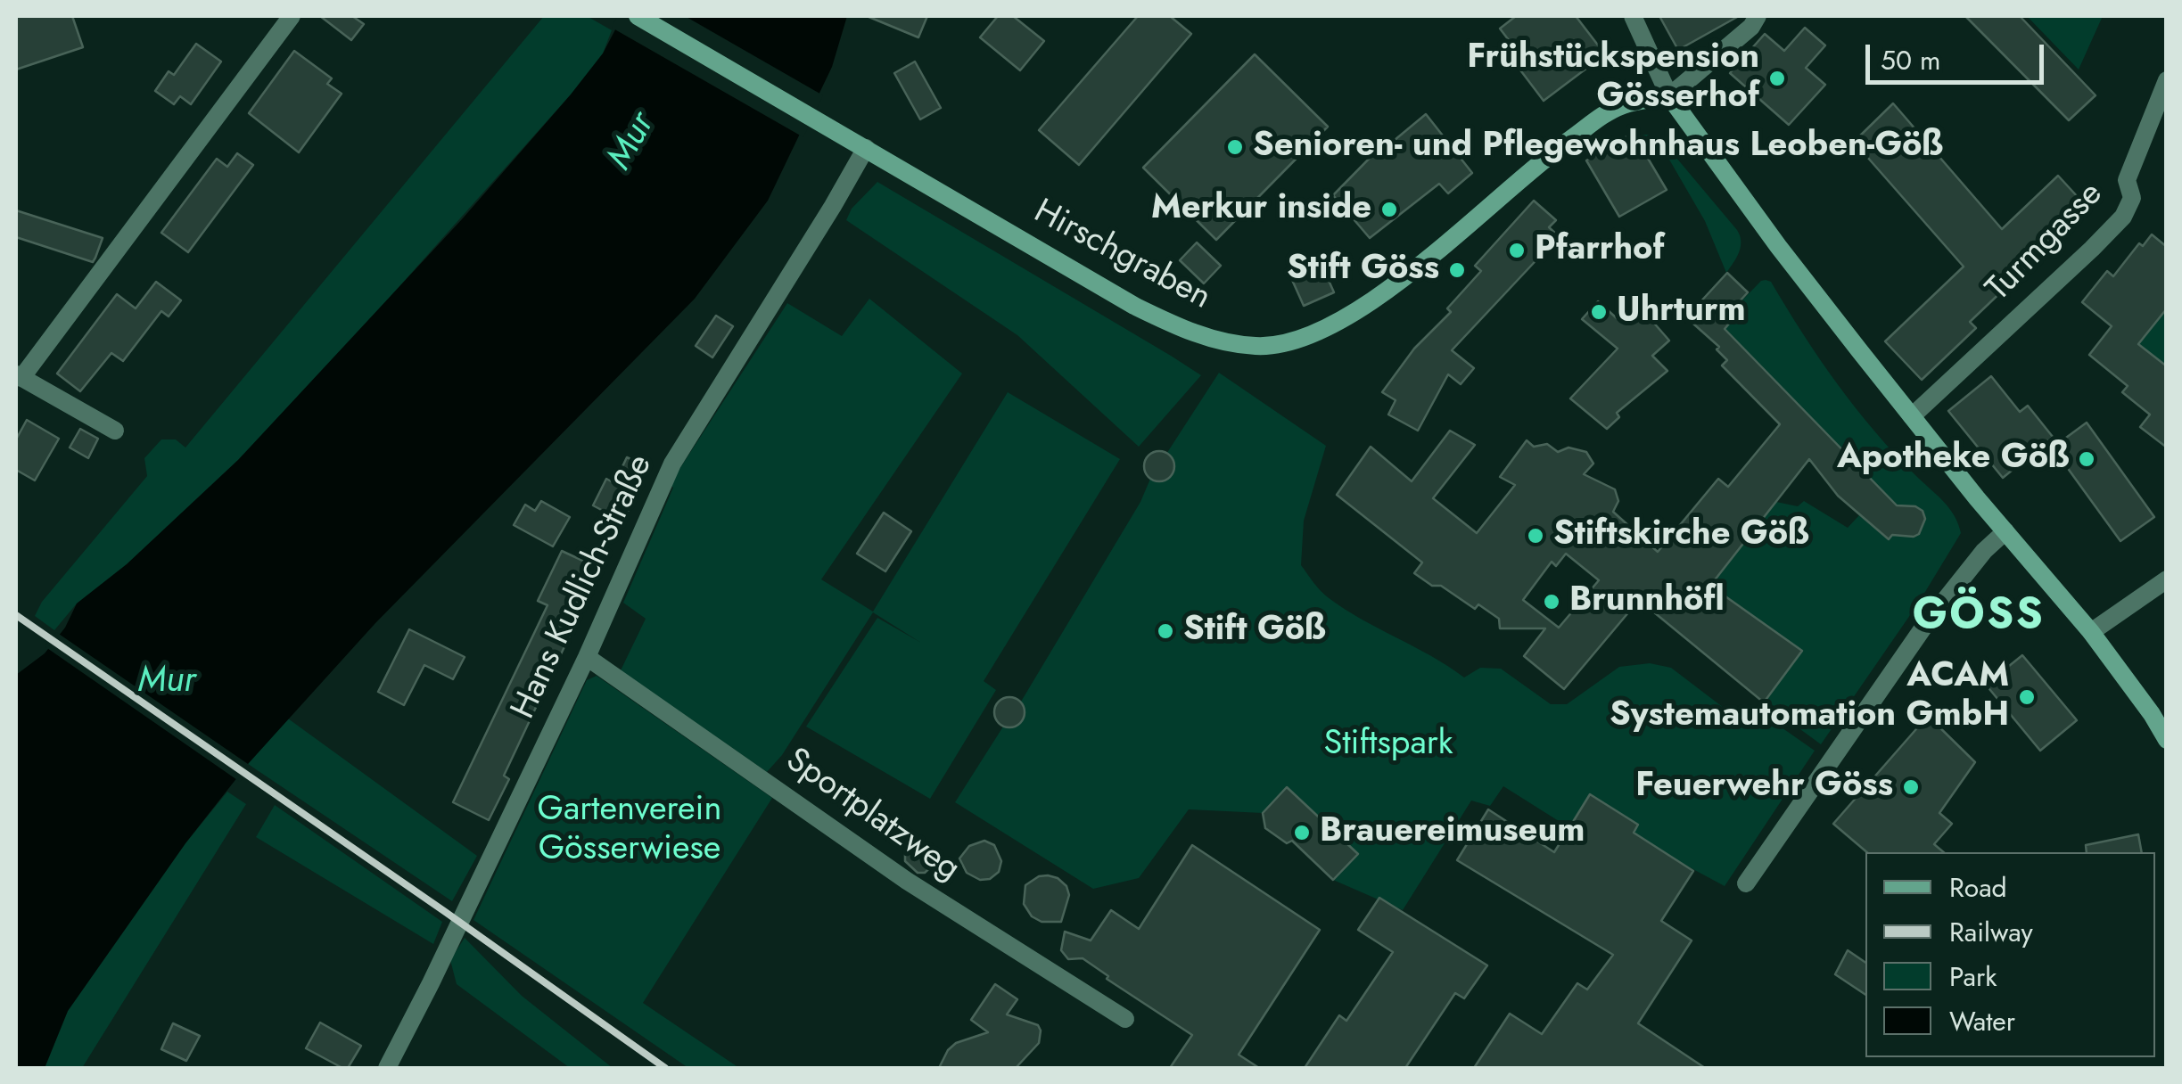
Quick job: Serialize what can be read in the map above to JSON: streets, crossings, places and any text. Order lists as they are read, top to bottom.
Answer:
{
  "streets": {
    "main road": ["Hirschgraben"],
    "street": ["Turmgasse", "Hans Kudlich-Straße", "Sportplatzweg"]
  },
  "crossings": [
    ["Hirschgraben", "Hans Kudlich-Straße"],
    ["Hans Kudlich-Straße", "Sportplatzweg"]
  ],
  "districts": ["GÖSS"],
  "water": ["Mur"],
  "parks": ["Stiftspark", "Gartenverein Gösserwiese"],
  "places": [
    "Frühstückspension Gösserhof",
    "Senioren- und Pflegewohnhaus Leoben-Göß",
    "Merkur inside",
    "Pfarrhof",
    "Stift Göss",
    "Uhrturm",
    "Apotheke Göß",
    "Stiftskirche Göß",
    "Brunnhöfl",
    "Stift Göß",
    "ACAM Systemautomation GmbH",
    "Feuerwehr Göss",
    "Brauereimuseum"
  ],
  "legend": [
    "Road",
    "Railway",
    "Park",
    "Water"
  ],
  "scale_bar": "50 m"
}
